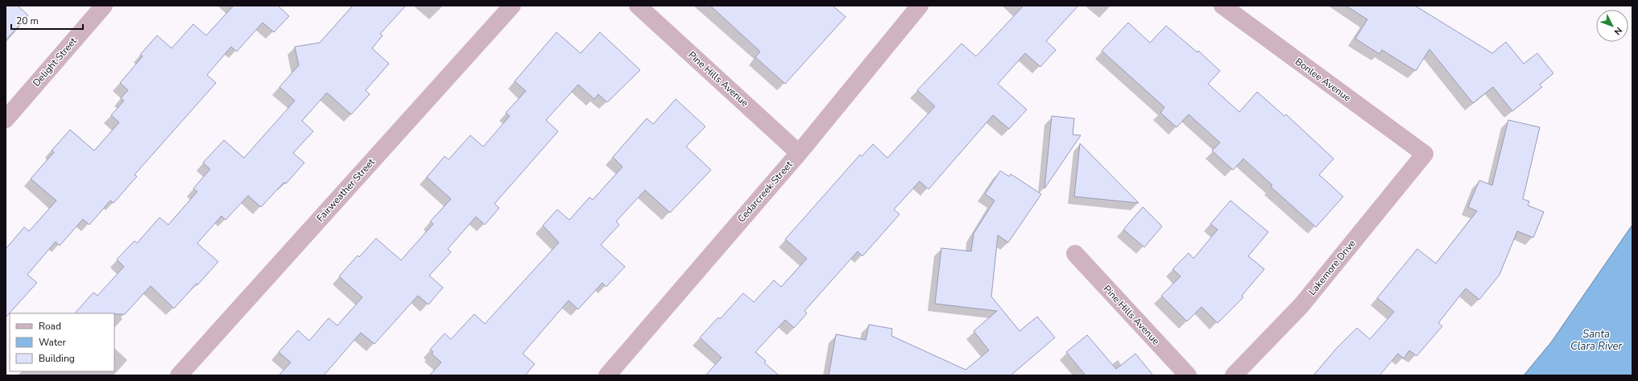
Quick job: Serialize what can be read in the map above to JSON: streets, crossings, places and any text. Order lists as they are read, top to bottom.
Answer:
{
  "streets": {
    "street": [
      "Delight Street",
      "Pine Hills Avenue",
      "Bonlee Avenue",
      "Fairweather Street",
      "Cedarcreek Street",
      "Lakemore Drive"
    ]
  },
  "crossings": [
    ["Pine Hills Avenue", "Cedarcreek Street"],
    ["Bonlee Avenue", "Lakemore Drive"]
  ],
  "water": ["Santa Clara River"],
  "legend": ["Road", "Water", "Building"],
  "scale_bar": "20 m",
  "north": "bottom right"
}
